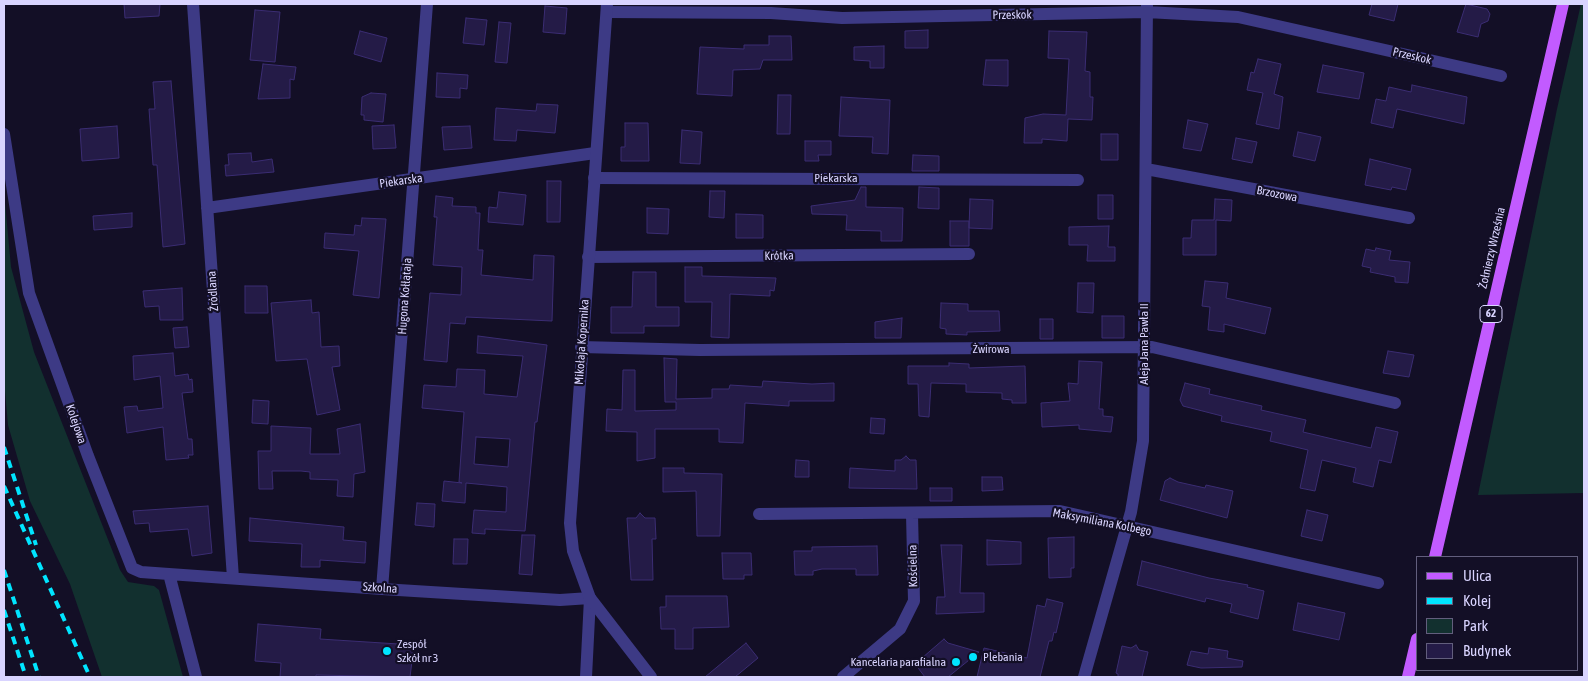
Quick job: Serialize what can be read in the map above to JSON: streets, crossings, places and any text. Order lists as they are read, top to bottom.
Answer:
{
  "streets": {
    "main road": ["Żołnierzy Września", "62"],
    "street": [
      "Przeskok",
      "Piekarska",
      "Brzozowa",
      "Krótka",
      "Źródlana",
      "Hugona Kołłątaja",
      "Mikołaja Kopernika",
      "Aleja Jana Pawła II",
      "Żwirowa",
      "Kolejowa",
      "Maksymiliana Kolbego",
      "Kościelna",
      "Szkolna"
    ]
  },
  "crossings": [
    ["Przeskok", "Mikołaja Kopernika"],
    ["Przeskok", "Aleja Jana Pawła II"],
    ["Piekarska", "Źródlana"],
    ["Piekarska", "Hugona Kołłątaja"],
    ["Piekarska", "Mikołaja Kopernika"],
    ["Brzozowa", "Aleja Jana Pawła II"],
    ["Krótka", "Mikołaja Kopernika"],
    ["Źródlana", "Szkolna"],
    ["Hugona Kołłątaja", "Szkolna"],
    ["Mikołaja Kopernika", "Żwirowa"],
    ["Mikołaja Kopernika", "Szkolna"],
    ["Aleja Jana Pawła II", "Żwirowa"],
    ["Aleja Jana Pawła II", "Maksymiliana Kolbego"],
    ["Kolejowa", "Szkolna"],
    ["Maksymiliana Kolbego", "Kościelna"]
  ],
  "places": ["Zespół Szkół nr 3", "Plebania", "Kancelaria parafialna"],
  "legend": [
    "Ulica",
    "Kolej",
    "Park",
    "Budynek"
  ]
}
